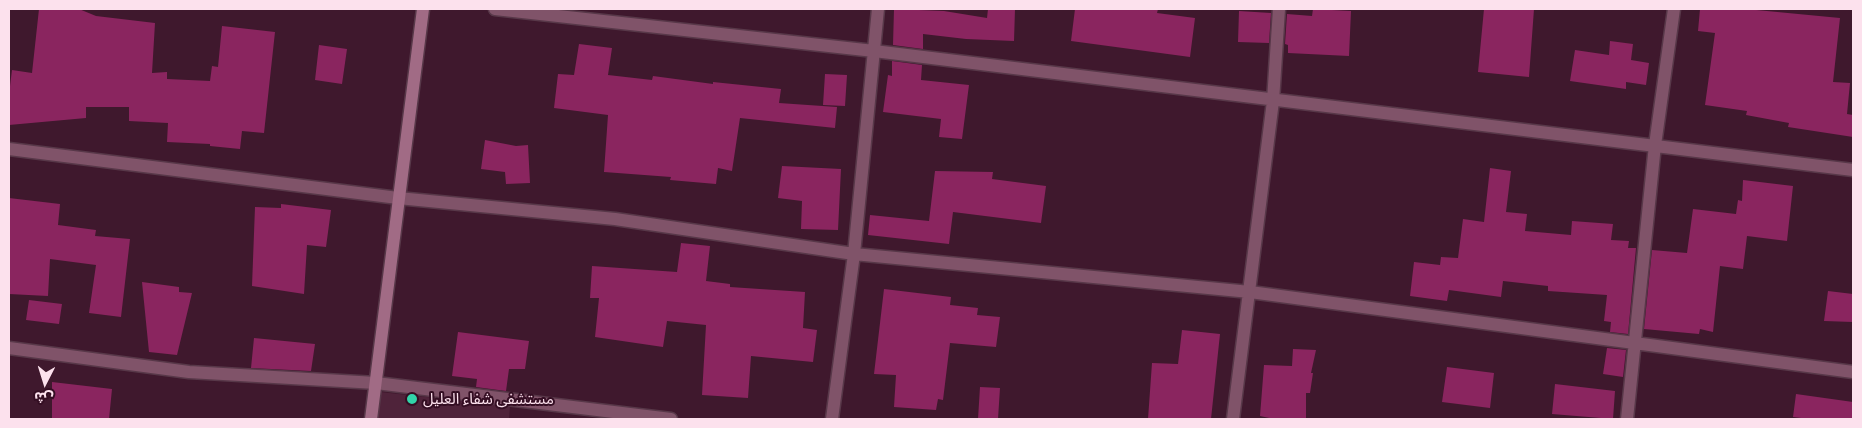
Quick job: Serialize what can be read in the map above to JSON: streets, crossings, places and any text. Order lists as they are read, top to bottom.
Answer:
{
  "places": ["مستشفى شفاء العليل"],
  "north": "bottom"
}
